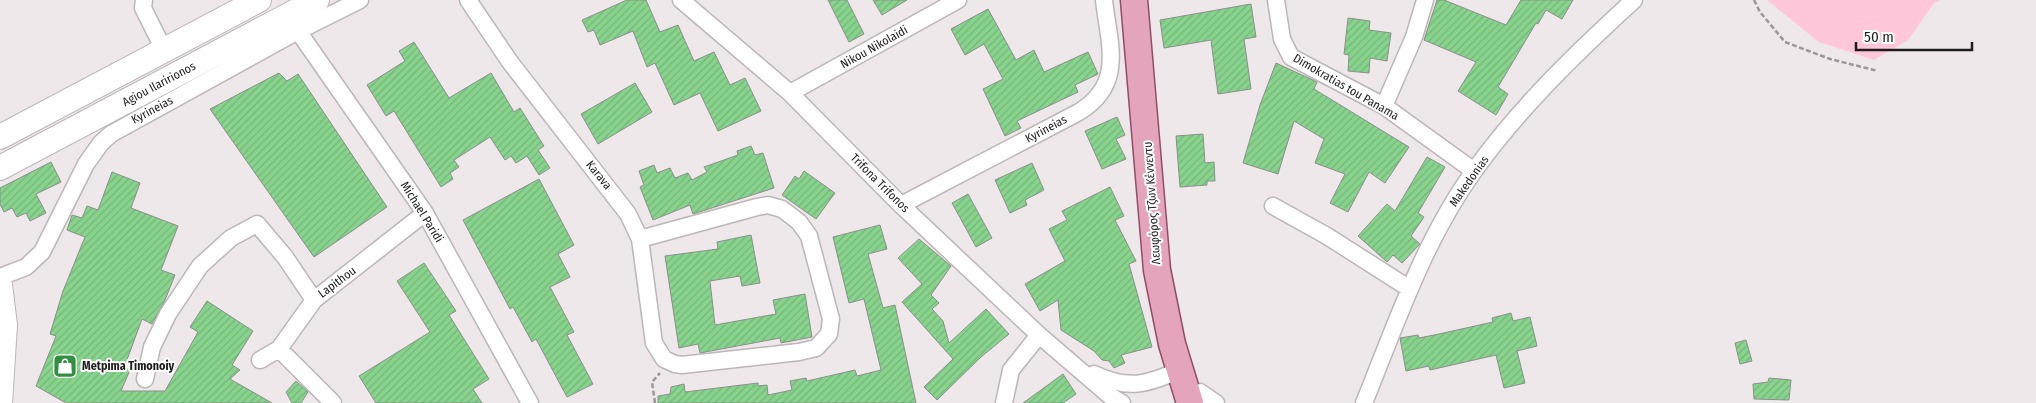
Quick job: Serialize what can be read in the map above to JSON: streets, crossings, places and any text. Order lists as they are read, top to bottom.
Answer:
{
  "streets": {
    "main road": ["Agiou Ilaririonos", "Λεωφόρος Τζων Κέννεντυ"],
    "street": [
      "Nikou Nikolaidi",
      "Dimokratias tou Panama",
      "Kyrineias",
      "Karava",
      "Makedonias",
      "Trifona Trifonos",
      "Michael Paridi",
      "Lapithou"
    ]
  },
  "crossings": [
    ["Nikou Nikolaidi", "Trifona Trifonos"],
    ["Dimokratias tou Panama", "Makedonias"],
    ["Kyrineias", "Trifona Trifonos"],
    ["Kyrineias", "Michael Paridi"],
    ["Trifona Trifonos", "Λεωφόρος Τζων Κέννεντυ"],
    ["Michael Paridi", "Lapithou"]
  ],
  "places": {
    "shop": ["Metpima Timonoiy"]
  },
  "scale_bar": "50 m"
}
